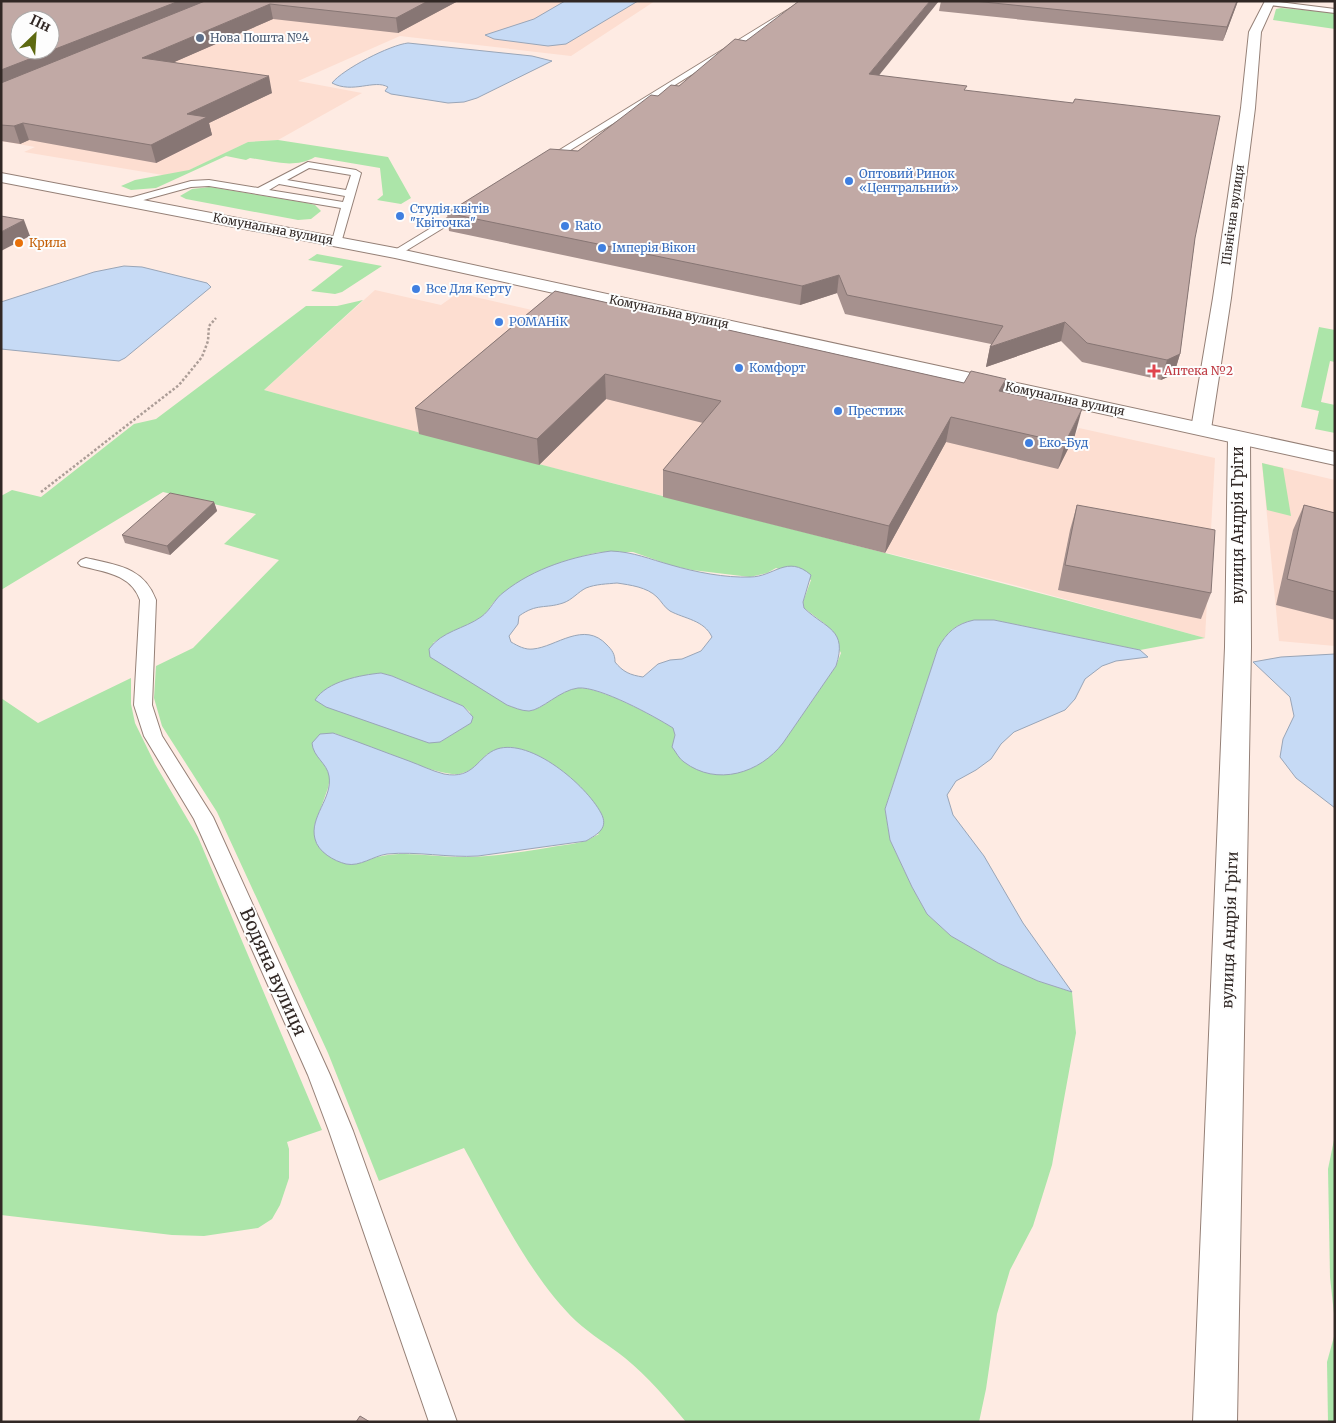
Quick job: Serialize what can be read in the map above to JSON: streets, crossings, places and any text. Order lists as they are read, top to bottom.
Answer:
{
  "streets": {
    "street": ["Північна вулиця", "Комунальна вулиця", "вулиця Андрія Гріги"],
    "lane": ["Водяна вулиця"]
  },
  "crossings": [
    ["Північна вулиця", "Комунальна вулиця"],
    ["Комунальна вулиця", "вулиця Андрія Гріги"]
  ],
  "places": {
    "other": [
      "Нова Пошта №4",
      "Оптовий Ринок «Центральний»",
      "Студія квітів \"Квіточка\"",
      "Rato",
      "Крила",
      "Імперія Вікон",
      "Все Для Керту",
      "РОМАНіК",
      "Комфорт",
      "Престиж",
      "Еко-Буд"
    ],
    "health": ["Аптека №2"]
  },
  "north": "top right"
}
